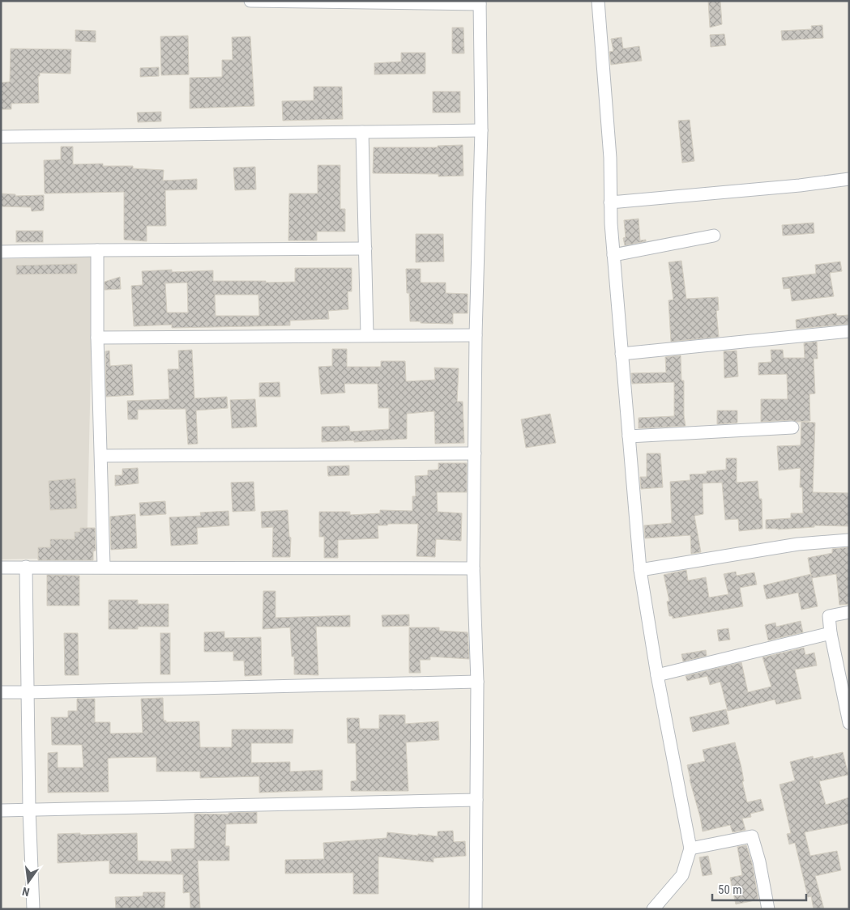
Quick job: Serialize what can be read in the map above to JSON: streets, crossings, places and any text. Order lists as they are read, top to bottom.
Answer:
{
  "scale_bar": "50 m",
  "north": "bottom"
}
